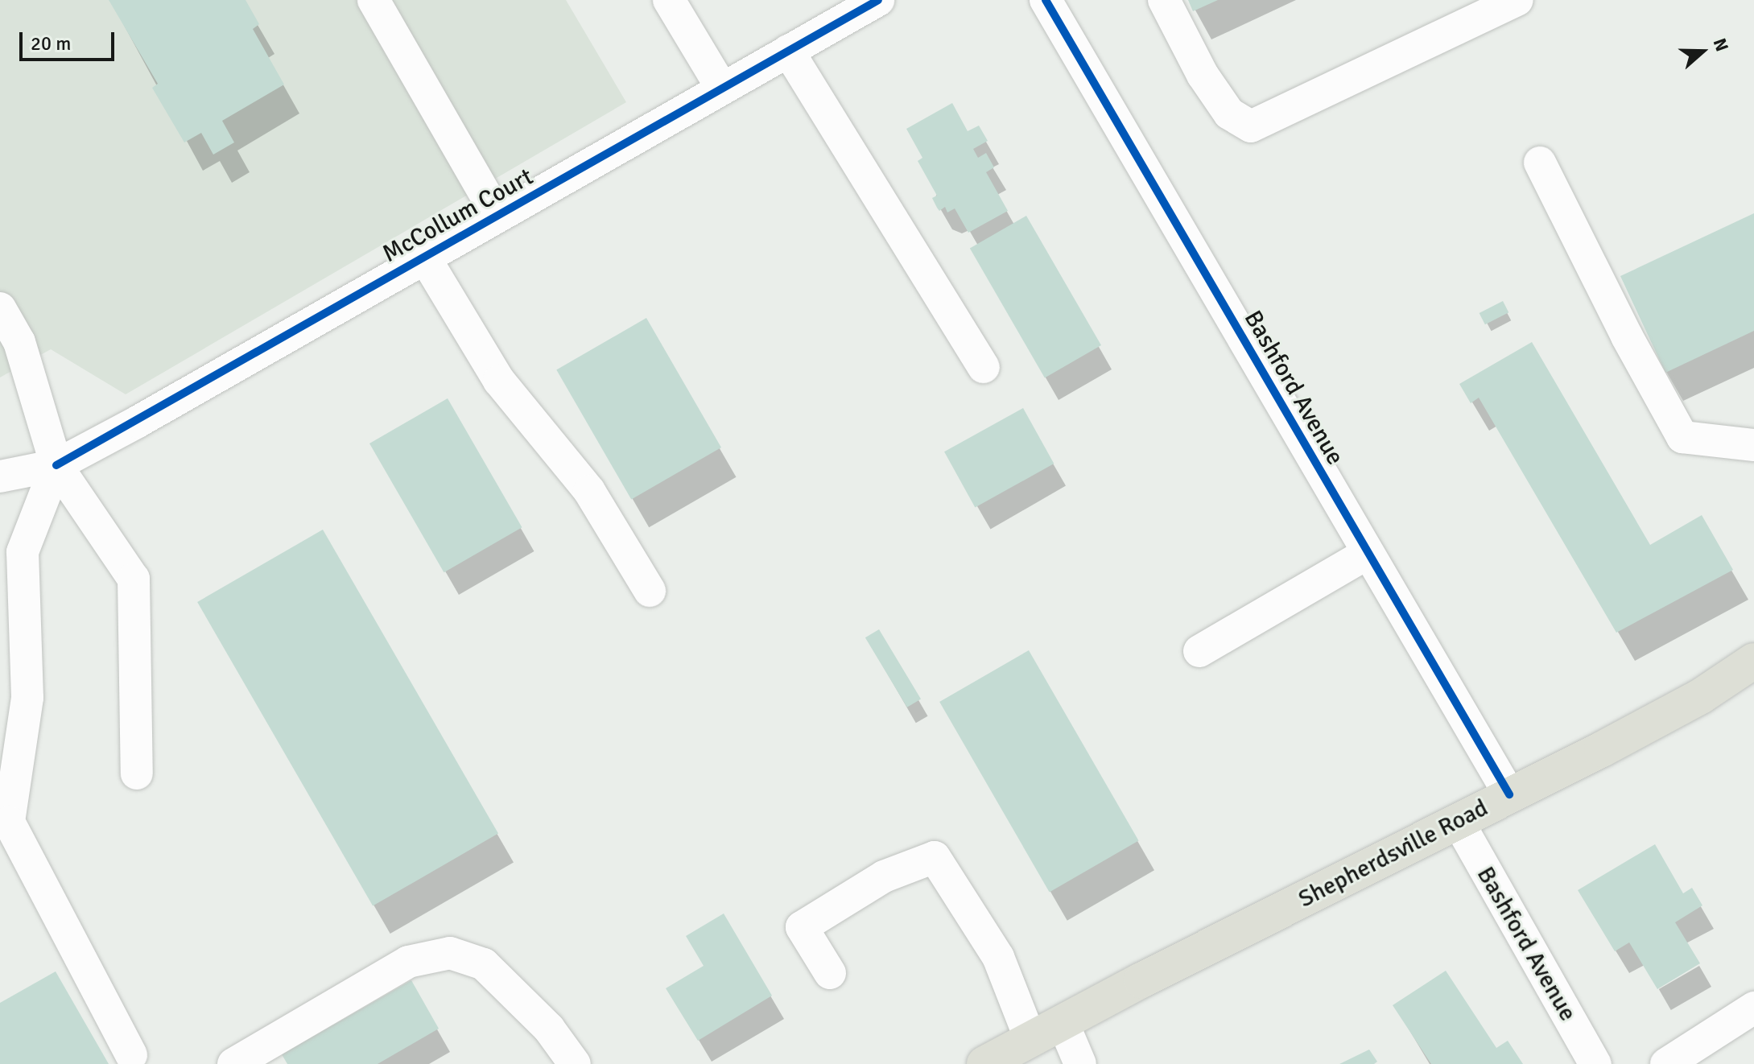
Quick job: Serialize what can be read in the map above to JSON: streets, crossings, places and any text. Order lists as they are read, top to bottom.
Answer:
{
  "streets": {
    "main road": ["Shepherdsville Road"],
    "street": ["McCollum Court", "Bashford Avenue"]
  },
  "crossings": [
    ["Bashford Avenue", "Shepherdsville Road"]
  ],
  "scale_bar": "20 m",
  "north": "right"
}
